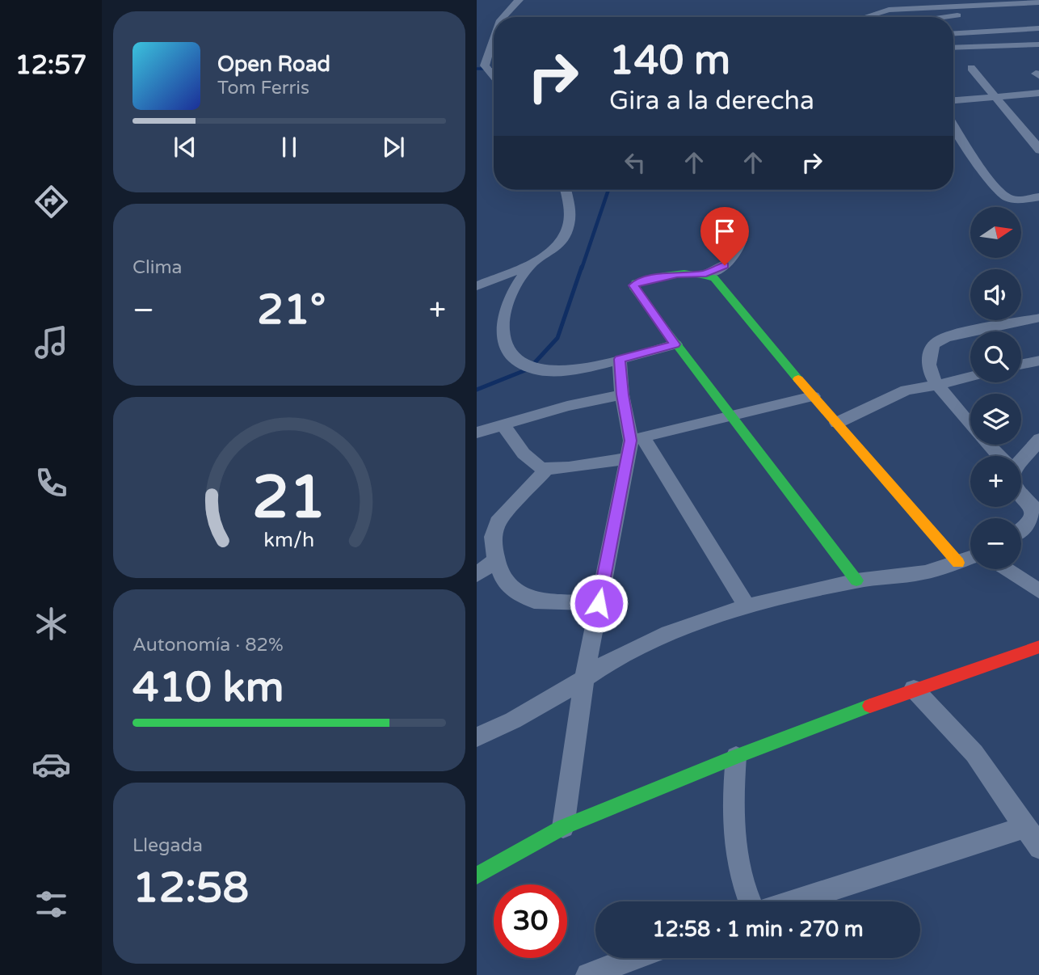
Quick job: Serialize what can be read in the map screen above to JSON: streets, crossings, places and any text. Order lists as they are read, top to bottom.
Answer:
{
  "north": "right",
  "page": {
    "tabs": "12:57",
    "turn": ["140 m", "Gira a la derecha"],
    "song": ["Open Road", "Tom Ferris"],
    "tile": [
      "Clima",
      ["Autonomía · 82%", "410 km"],
      ["Llegada", "12:58"]
    ],
    "map_buttons": ["+", "−"],
    "heat": ["−", "21°", "+"],
    "limit": "30",
    "trip": "12:58 · 1 min · 270 m",
    "gauge": ["21", "km/h"]
  }
}
